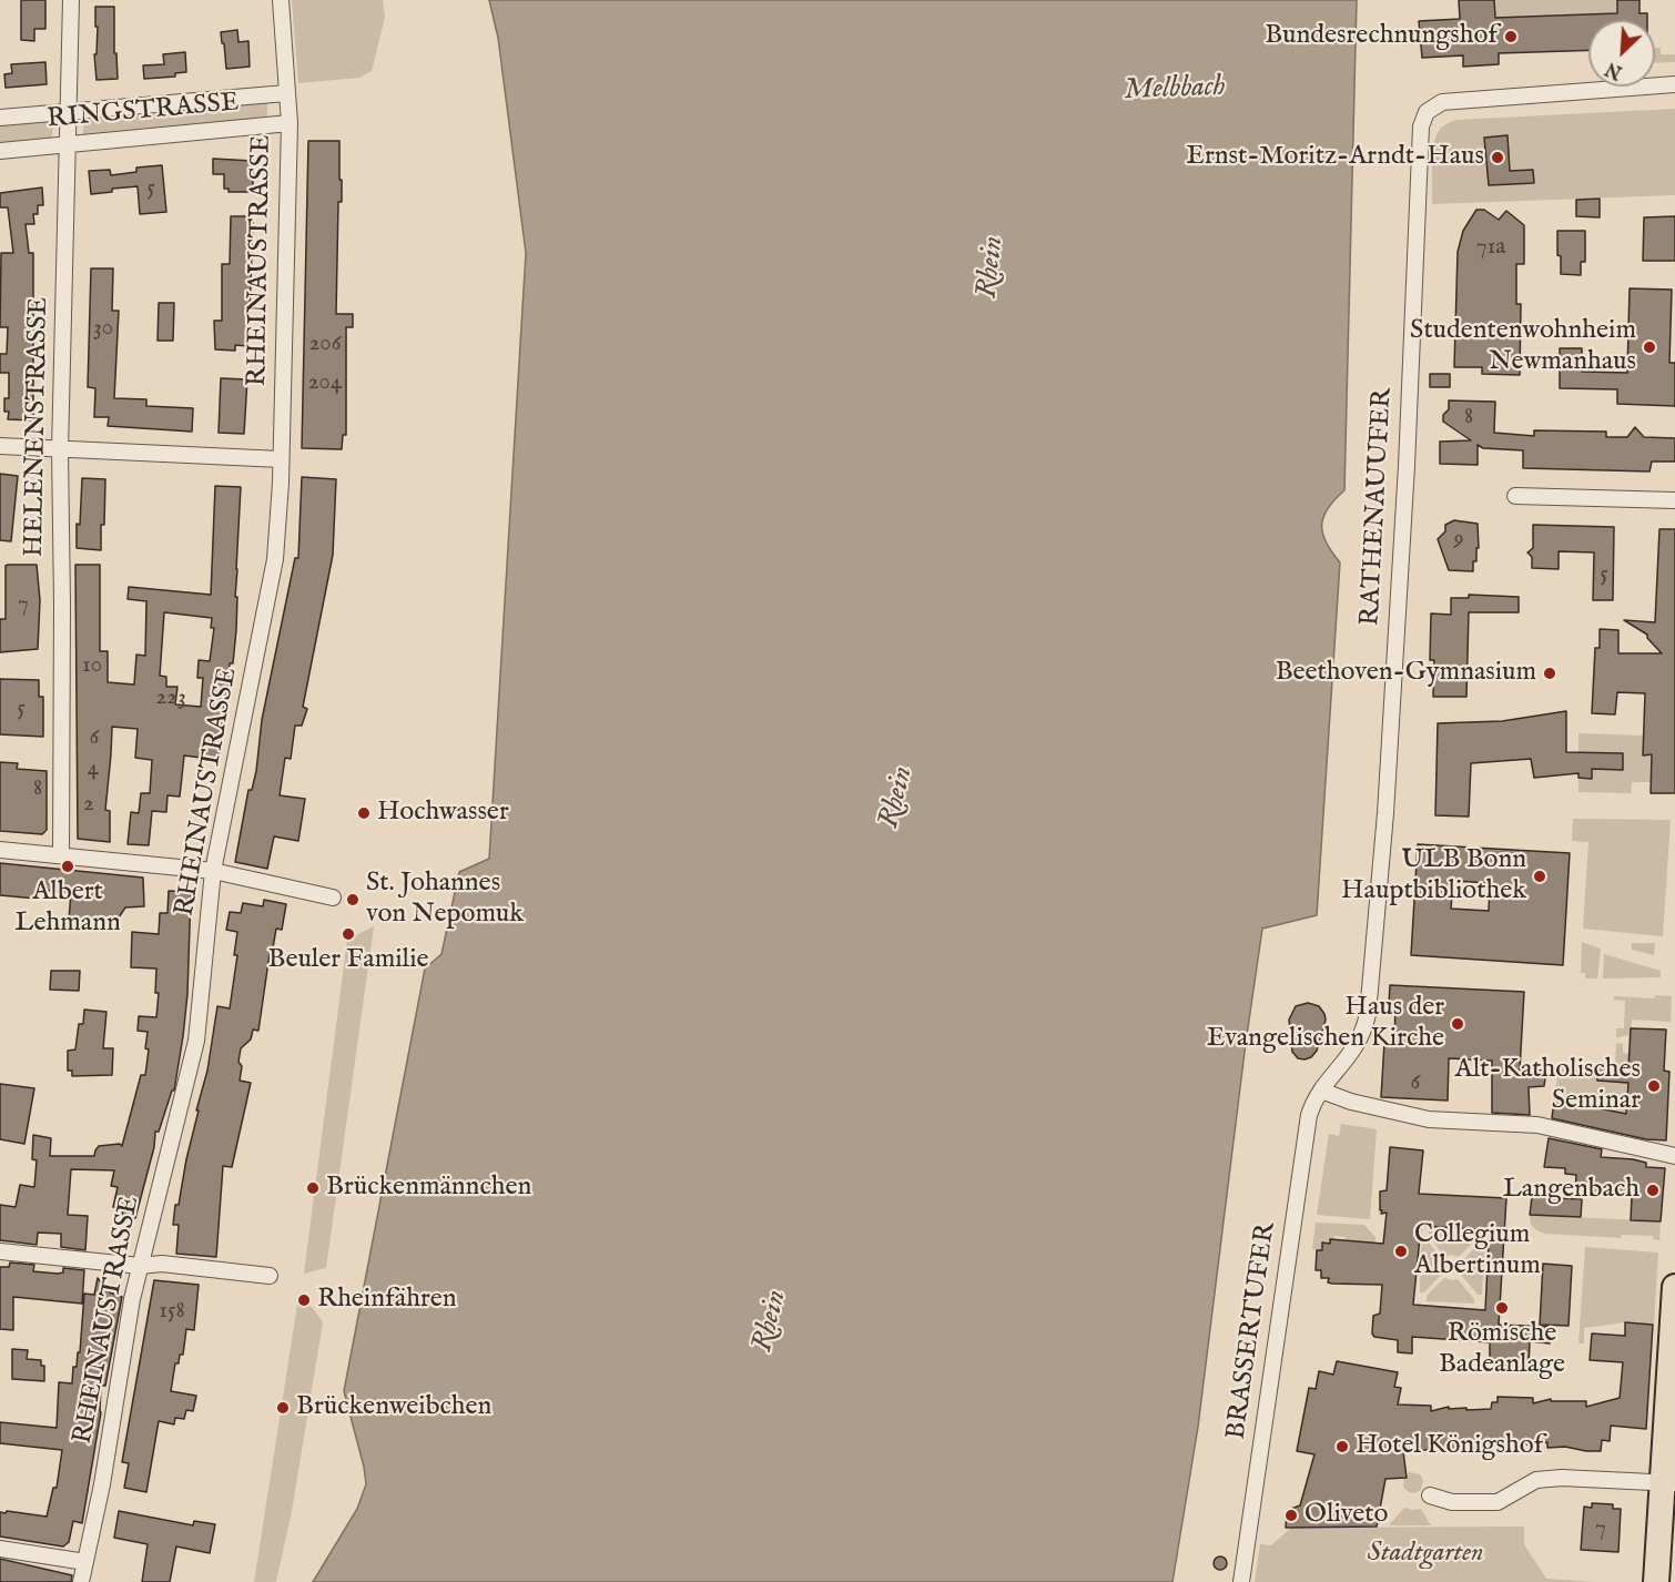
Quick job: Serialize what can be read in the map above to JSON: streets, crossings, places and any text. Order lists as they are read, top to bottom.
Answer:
{
  "streets": {
    "street": [
      "RINGSTRASSE",
      "RHEINAUSTRASSE",
      "HELENENSTRASSE",
      "RATHENAUUFER",
      "BRASSERTUFER"
    ]
  },
  "crossings": [
    ["RINGSTRASSE", "RHEINAUSTRASSE"],
    ["RINGSTRASSE", "HELENENSTRASSE"],
    ["RATHENAUUFER", "BRASSERTUFER"]
  ],
  "water": ["Melbbach", "Rhein"],
  "parks": ["Stadtgarten"],
  "places": [
    "Bundesrechnungshof",
    "Ernst-Moritz-Arndt-Haus",
    "Studentenwohnheim Newmanhaus",
    "Beethoven-Gymnasium",
    "Hochwasser",
    "Albert Lehmann",
    "ULB Bonn Hauptbibliothek",
    "St. Johannes von Nepomuk",
    "Beuler Familie",
    "Haus der Evangelischen Kirche",
    "Alt-Katholisches Seminar",
    "Brückenmännchen",
    "Langenbach",
    "Collegium Albertinum",
    "Rheinfähren",
    "Römische Badeanlage",
    "Brückenweibchen",
    "Hotel Königshof",
    "Oliveto"
  ],
  "house_numbers": [
    "5",
    "71a",
    "30",
    "206",
    "204",
    "8",
    "9",
    "5",
    "7",
    "10",
    "223",
    "5",
    "6",
    "4",
    "8",
    "2",
    "6",
    "158",
    "7"
  ],
  "north": "bottom left"
}
